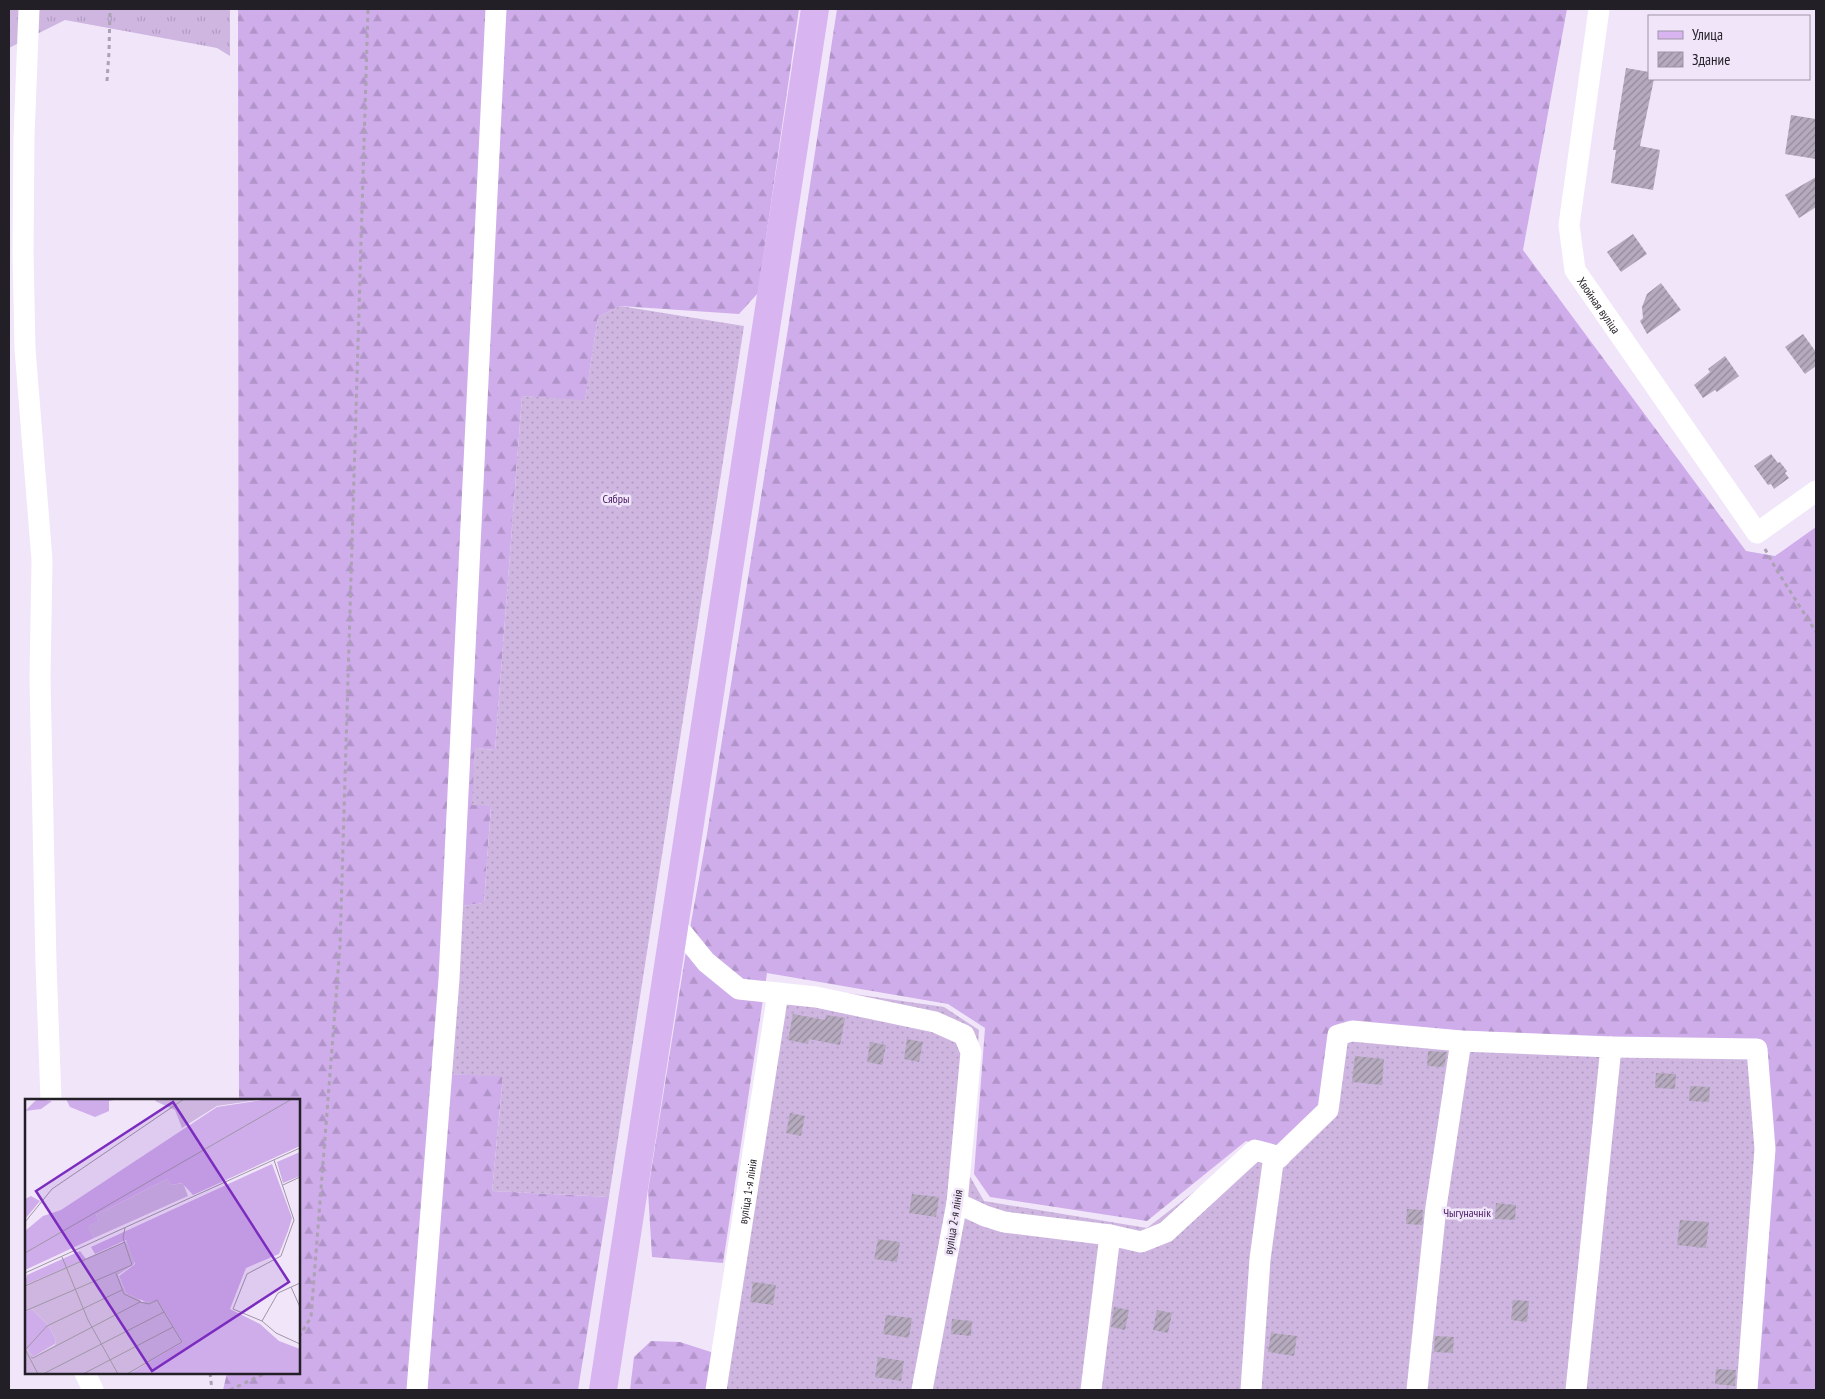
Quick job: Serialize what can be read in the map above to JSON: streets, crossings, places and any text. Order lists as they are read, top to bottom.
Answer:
{
  "streets": {
    "street": ["Хвойная вуліца", "вуліца 1-я лінія", "вуліца 2-я лінія"]
  },
  "crossings": [
    ["вуліца 1-я лінія", "вуліца 2-я лінія"]
  ],
  "parks": ["Сябры", "Чыгуначнік"],
  "legend": ["Улица", "Здание"]
}
